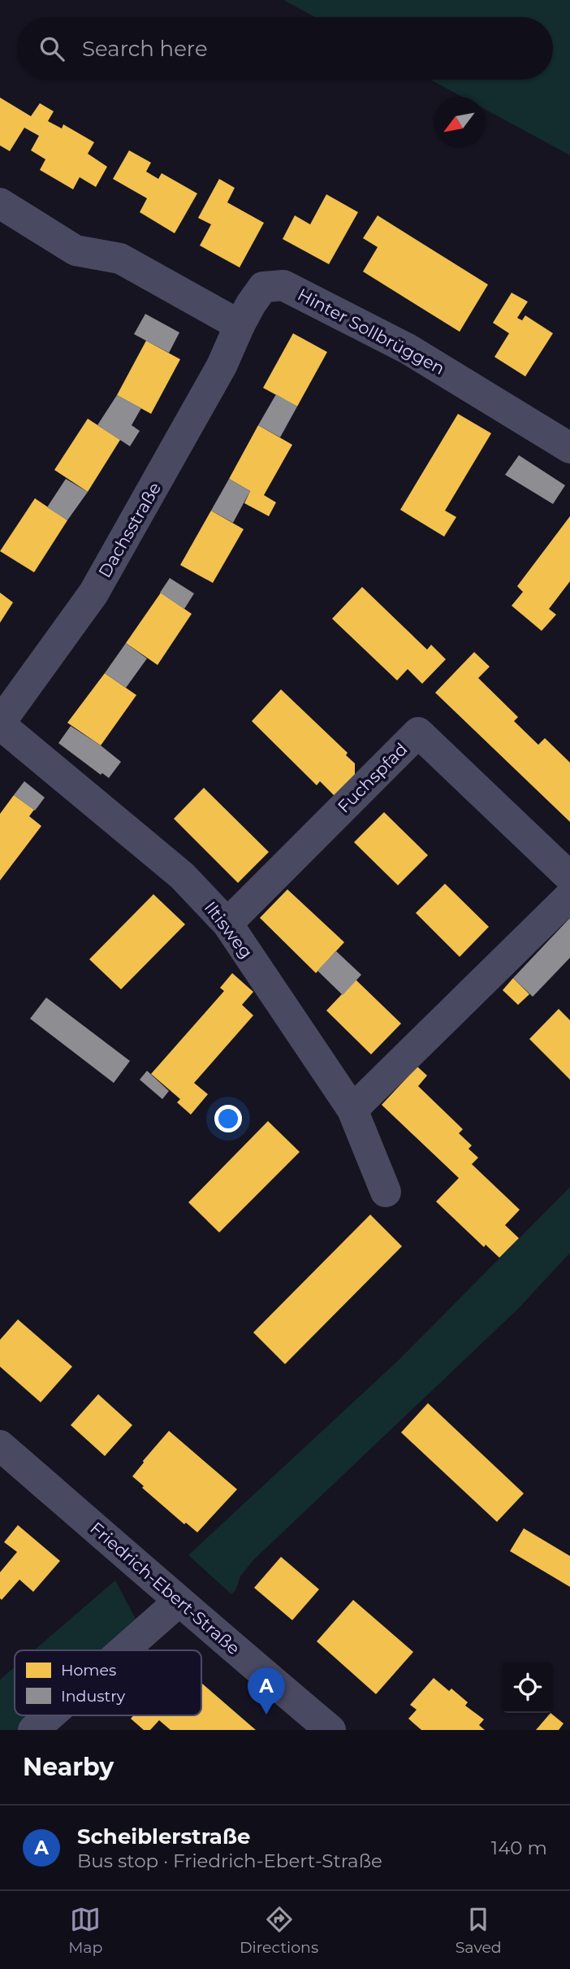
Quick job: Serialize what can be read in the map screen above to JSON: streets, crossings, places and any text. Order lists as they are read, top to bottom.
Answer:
{
  "streets": {
    "street": [
      "Hinter Sollbrüggen",
      "Dachsstraße",
      "Fuchspfad",
      "Iltisweg",
      "Friedrich-Ebert-Straße"
    ]
  },
  "crossings": [
    ["Hinter Sollbrüggen", "Dachsstraße"],
    ["Dachsstraße", "Iltisweg"],
    ["Fuchspfad", "Iltisweg"]
  ],
  "legend": ["Homes", "Industry"],
  "north": "bottom left",
  "page": {
    "search": "Search here",
    "pins": "A",
    "heading": "Nearby",
    "list": [
      {
        "mark": "A",
        "name": "Scheiblerstraße",
        "note": "Bus stop · Friedrich-Ebert-Straße",
        "value": "140 m"
      }
    ],
    "nav": ["Map", "Directions", "Saved"]
  }
}
